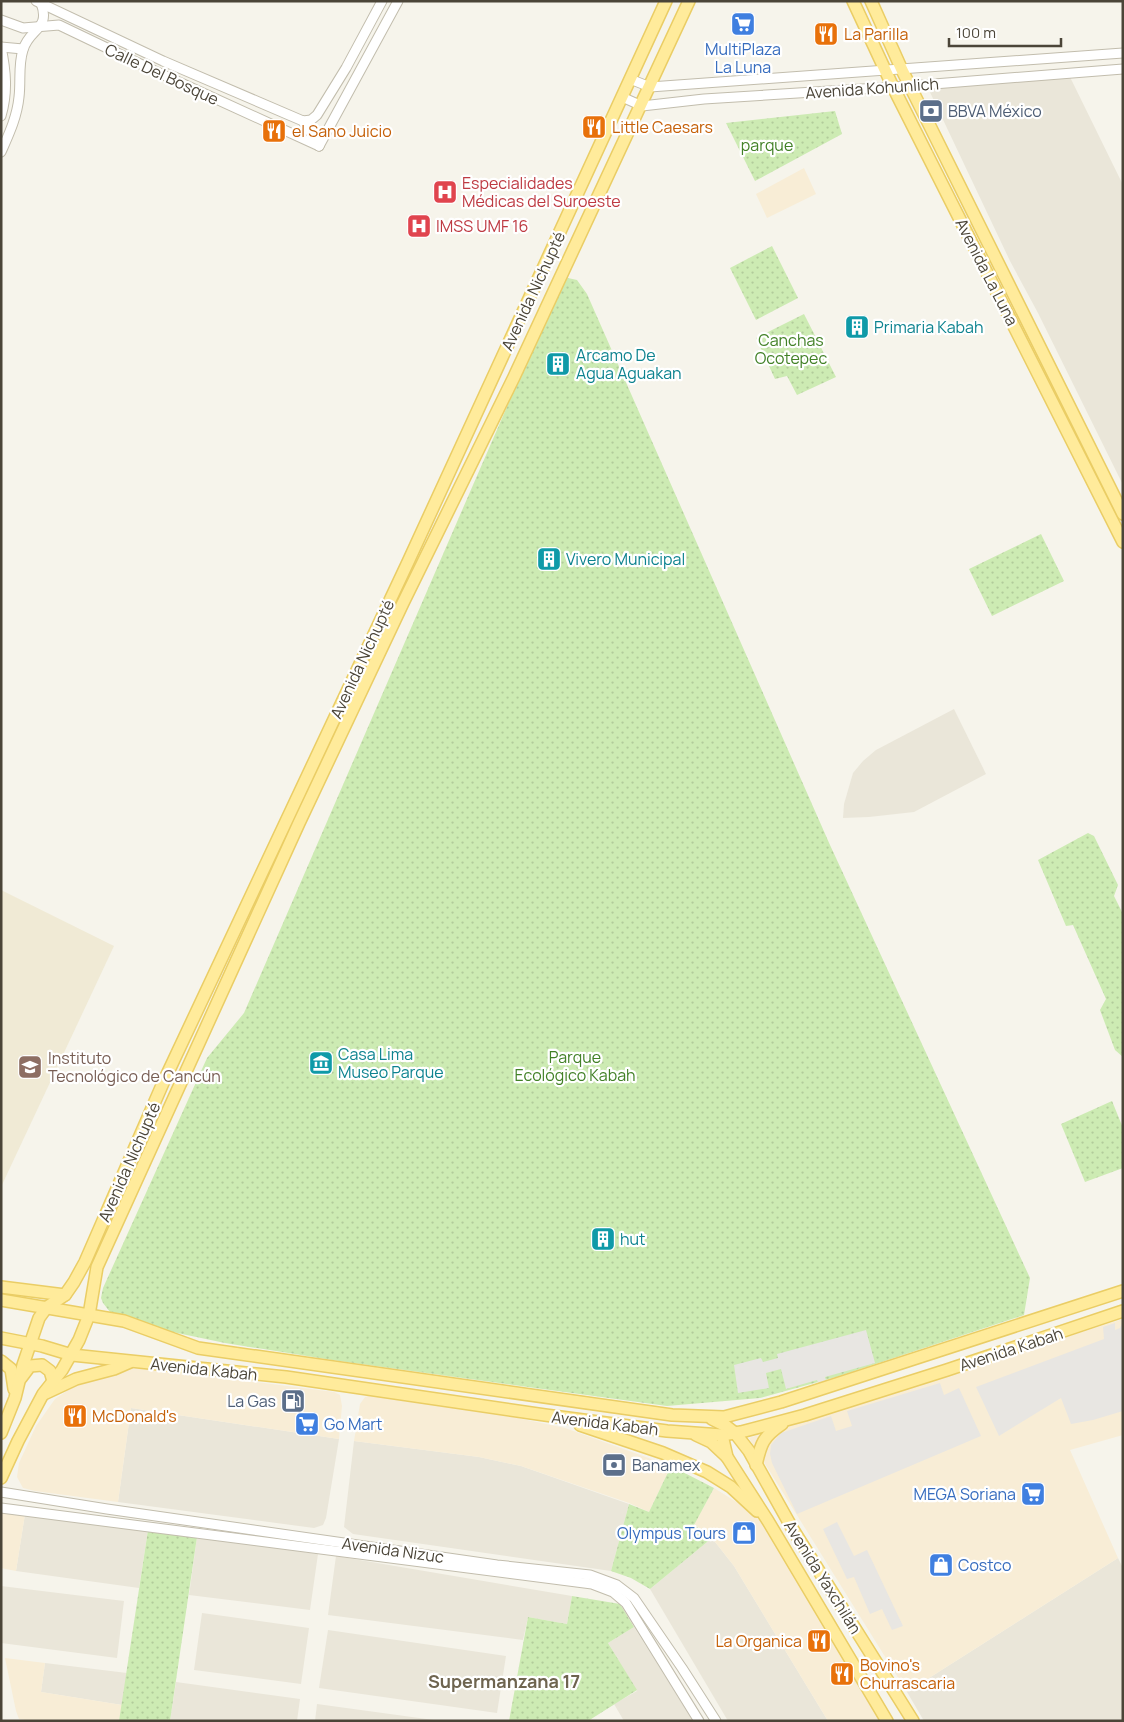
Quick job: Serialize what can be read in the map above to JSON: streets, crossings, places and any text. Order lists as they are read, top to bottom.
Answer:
{
  "streets": {
    "main road": [
      "Avenida La Luna",
      "Avenida Nichupté",
      "Avenida Kabah",
      "Avenida Yaxchilán"
    ],
    "street": ["Calle Del Bosque", "Avenida Kohunlich", "Avenida Nizuc"]
  },
  "crossings": [
    ["Avenida Kohunlich", "Avenida La Luna"],
    ["Avenida Kohunlich", "Avenida Nichupté"],
    ["Avenida Nichupté", "Avenida Kabah"],
    ["Avenida Kabah", "Avenida Yaxchilán"]
  ],
  "districts": ["Supermanzana 17"],
  "parks": ["parque", "Canchas Ocotepec", "Parque Ecológico Kabah"],
  "places": {
    "supermarket": ["MultiPlaza La Luna", "Go Mart", "MEGA Soriana"],
    "restaurant": [
      "La Parilla",
      "Little Caesars",
      "el Sano Juicio",
      "McDonald's",
      "La Organica",
      "Bovino's Churrascaria"
    ],
    "bank": ["BBVA México", "Banamex"],
    "hospital": ["Especialidades Médicas del Suroeste", "IMSS UMF 16"],
    "building": [
      "Primaria Kabah",
      "Arcamo De Agua Aguakan",
      "Vivero Municipal",
      "hut"
    ],
    "museum": ["Casa Lima Museo Parque"],
    "school or university": ["Instituto Tecnológico de Cancún"],
    "fuel station": ["La Gas"],
    "shop": ["Olympus Tours", "Costco"]
  },
  "scale_bar": "100 m"
}
